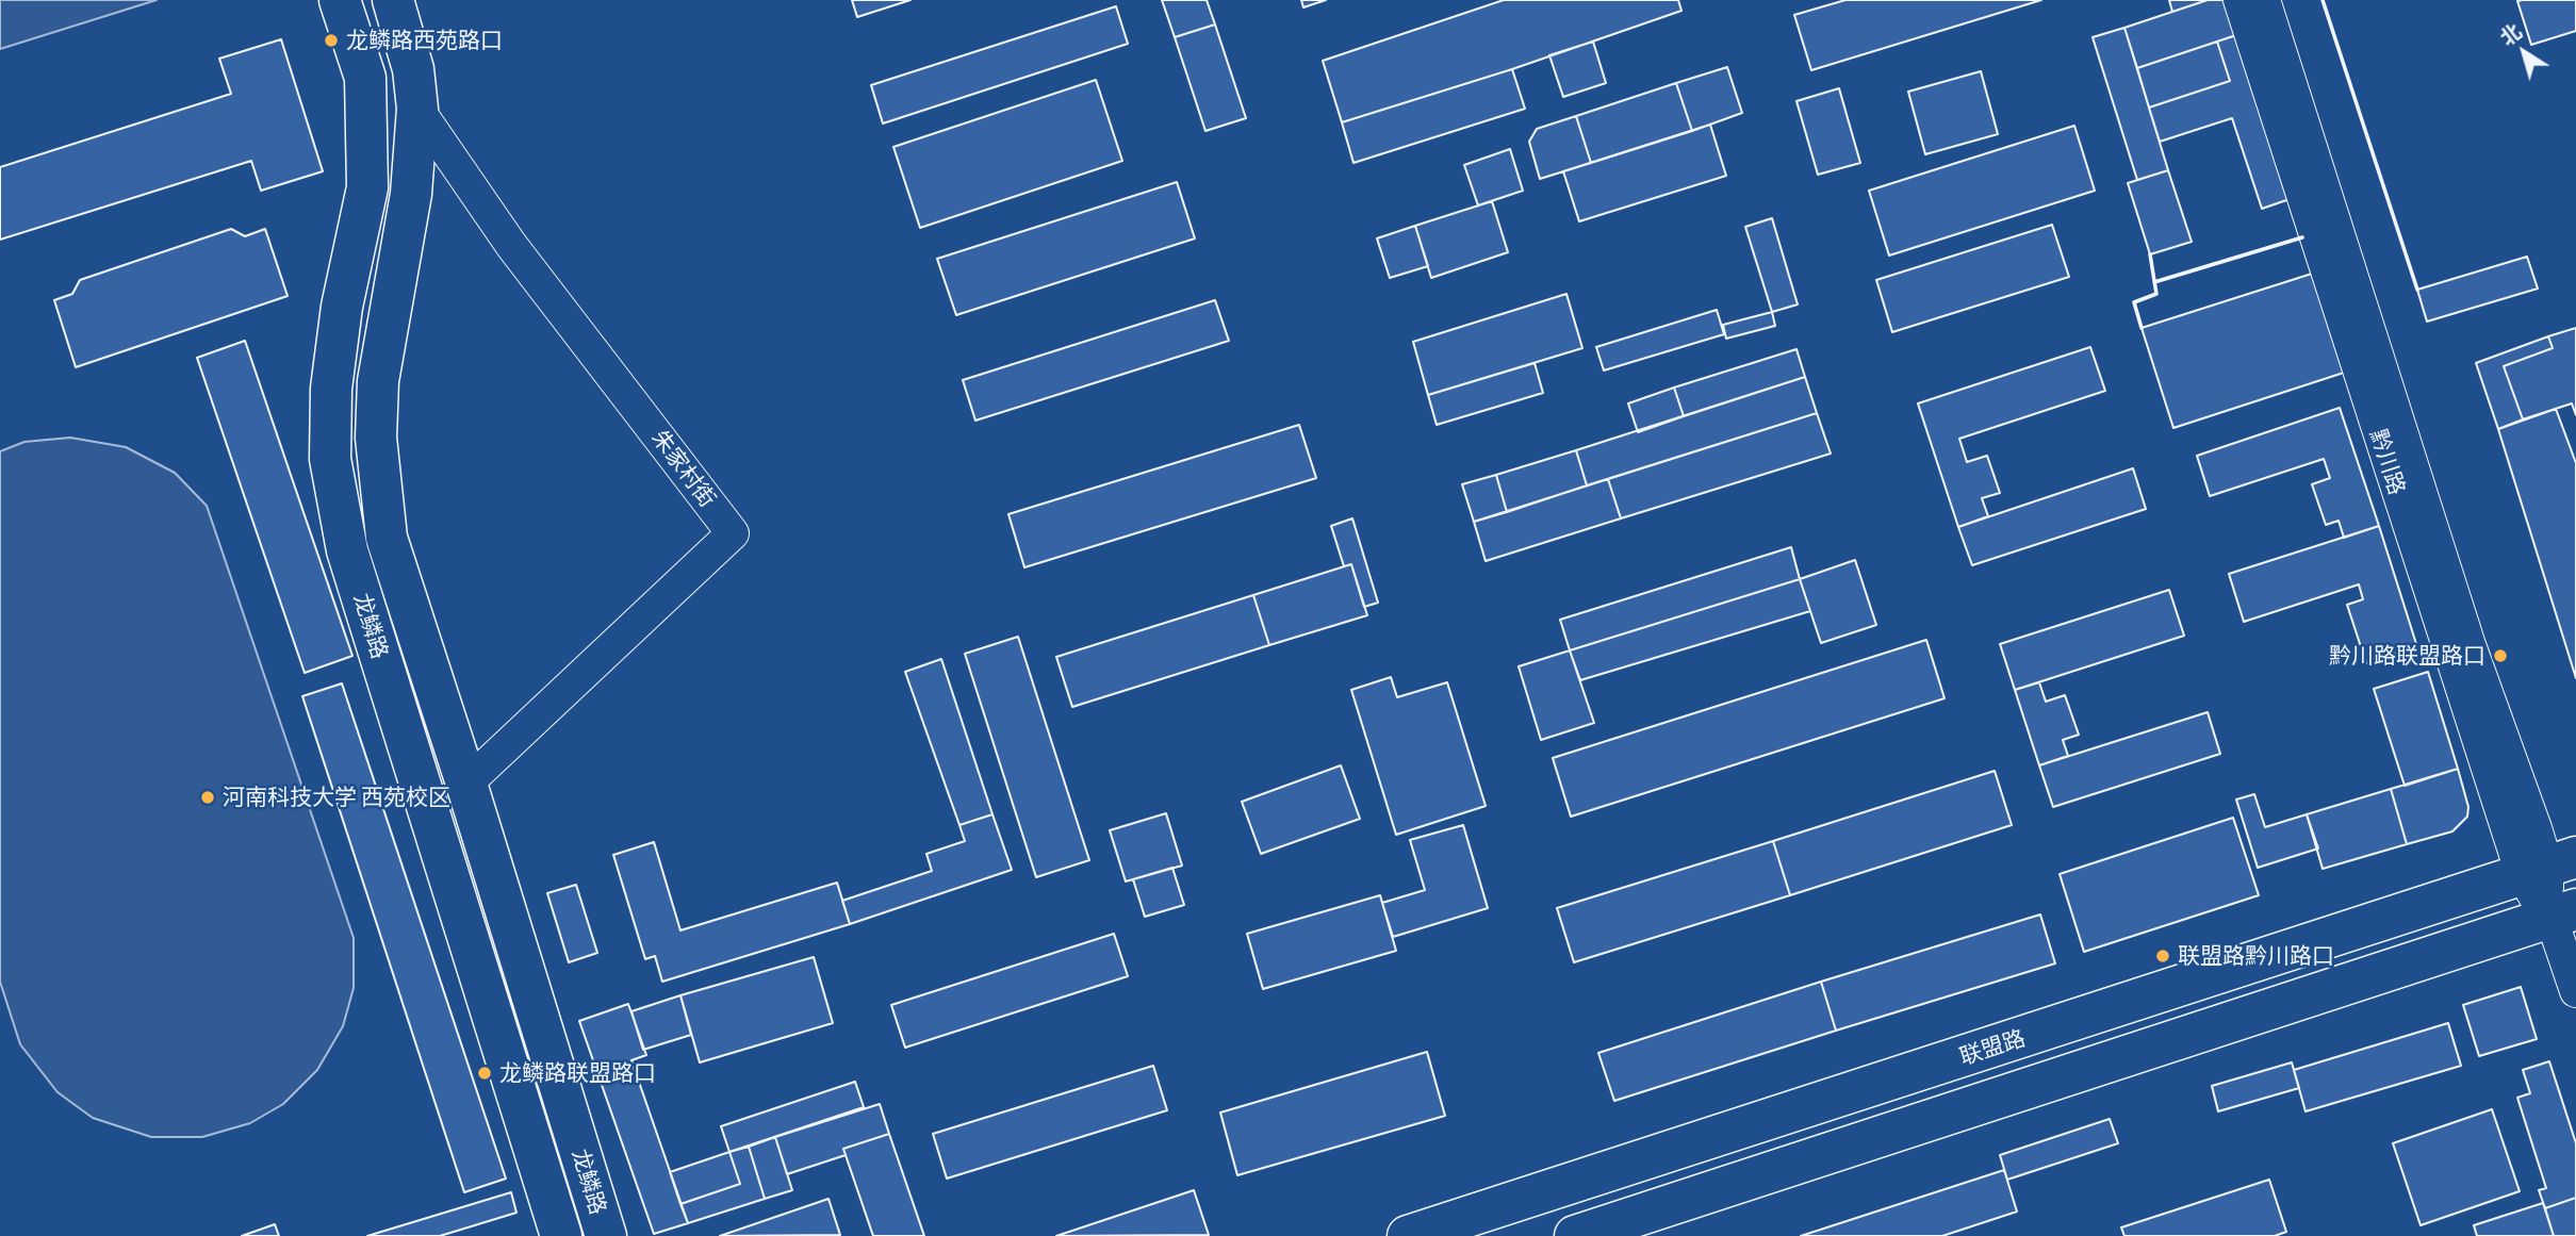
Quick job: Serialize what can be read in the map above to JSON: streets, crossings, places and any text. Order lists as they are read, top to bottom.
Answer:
{
  "streets": {
    "main road": ["龙鳞路", "联盟路"],
    "street": ["黔川路", "朱家村街"]
  },
  "crossings": [
    ["黔川路", "联盟路"],
    ["朱家村街", "龙鳞路"]
  ],
  "places": [
    "龙鳞路西苑路口",
    "黔川路联盟路口",
    "河南科技大学 西苑校区",
    "联盟路黔川路口",
    "龙鳞路联盟路口"
  ],
  "north": "top left"
}
